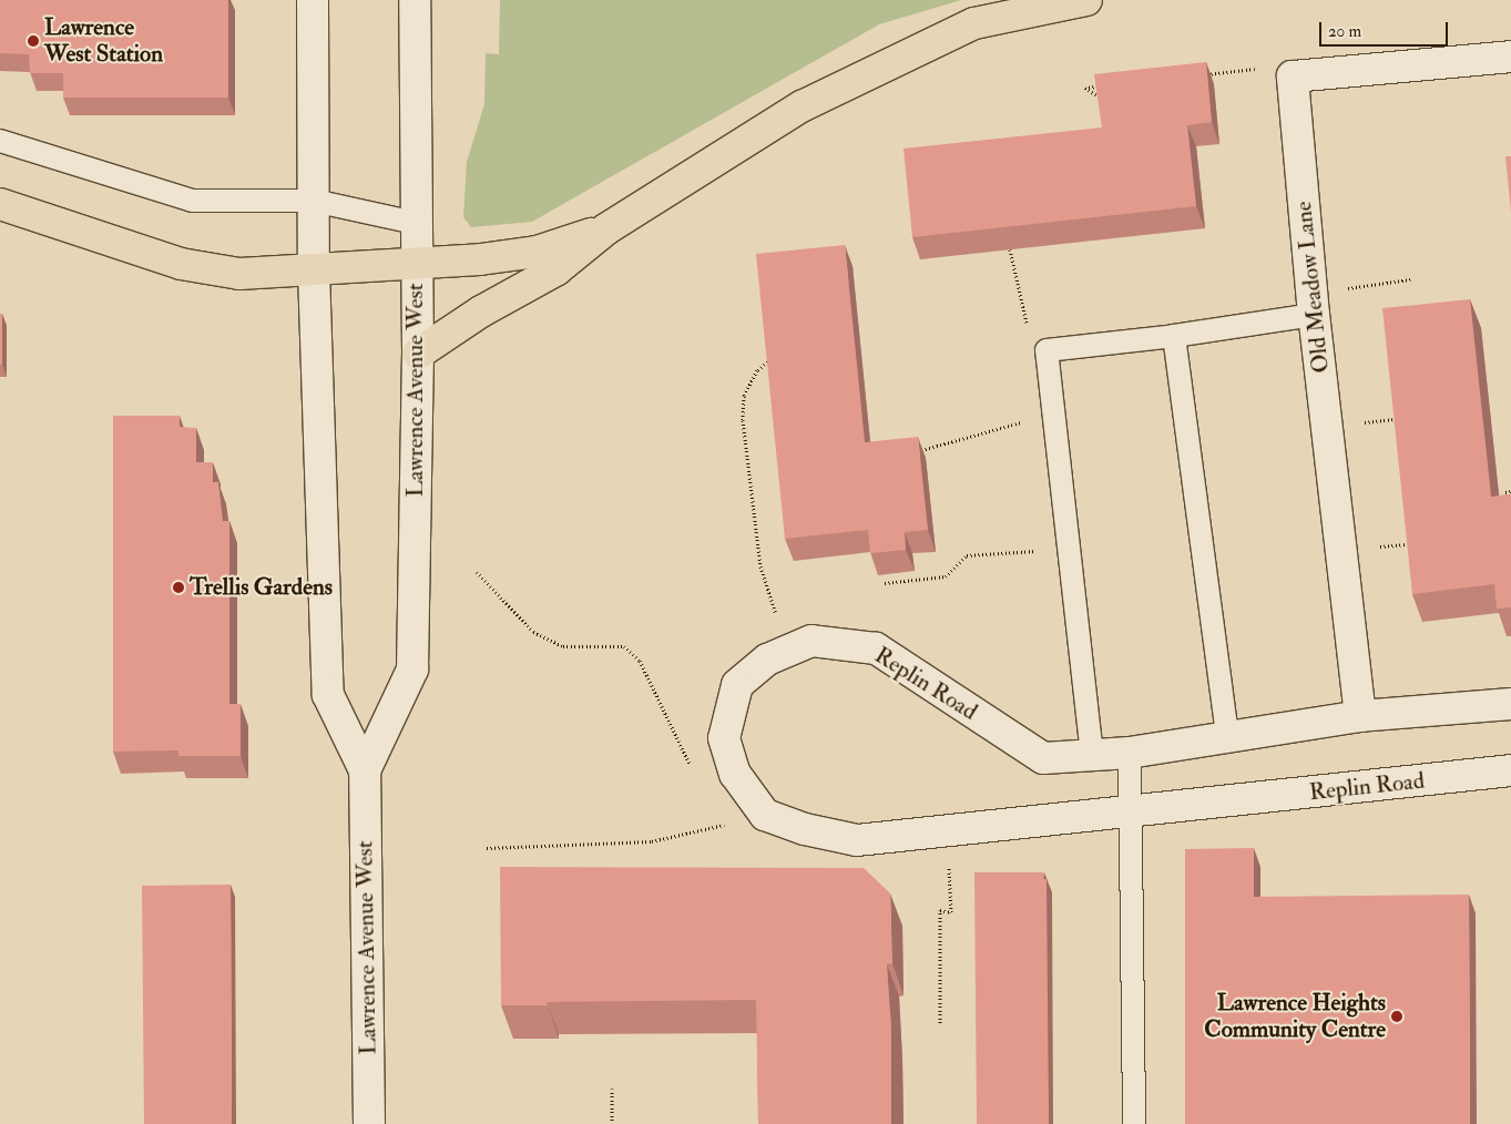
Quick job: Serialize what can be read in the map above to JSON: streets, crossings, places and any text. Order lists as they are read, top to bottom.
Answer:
{
  "streets": {
    "street": ["Old Meadow Lane", "Lawrence Avenue West", "Replin Road"]
  },
  "crossings": [
    ["Old Meadow Lane", "Replin Road"]
  ],
  "places": ["Lawrence West Station", "Trellis Gardens", "Lawrence Heights Community Centre"],
  "scale_bar": "20 m"
}
